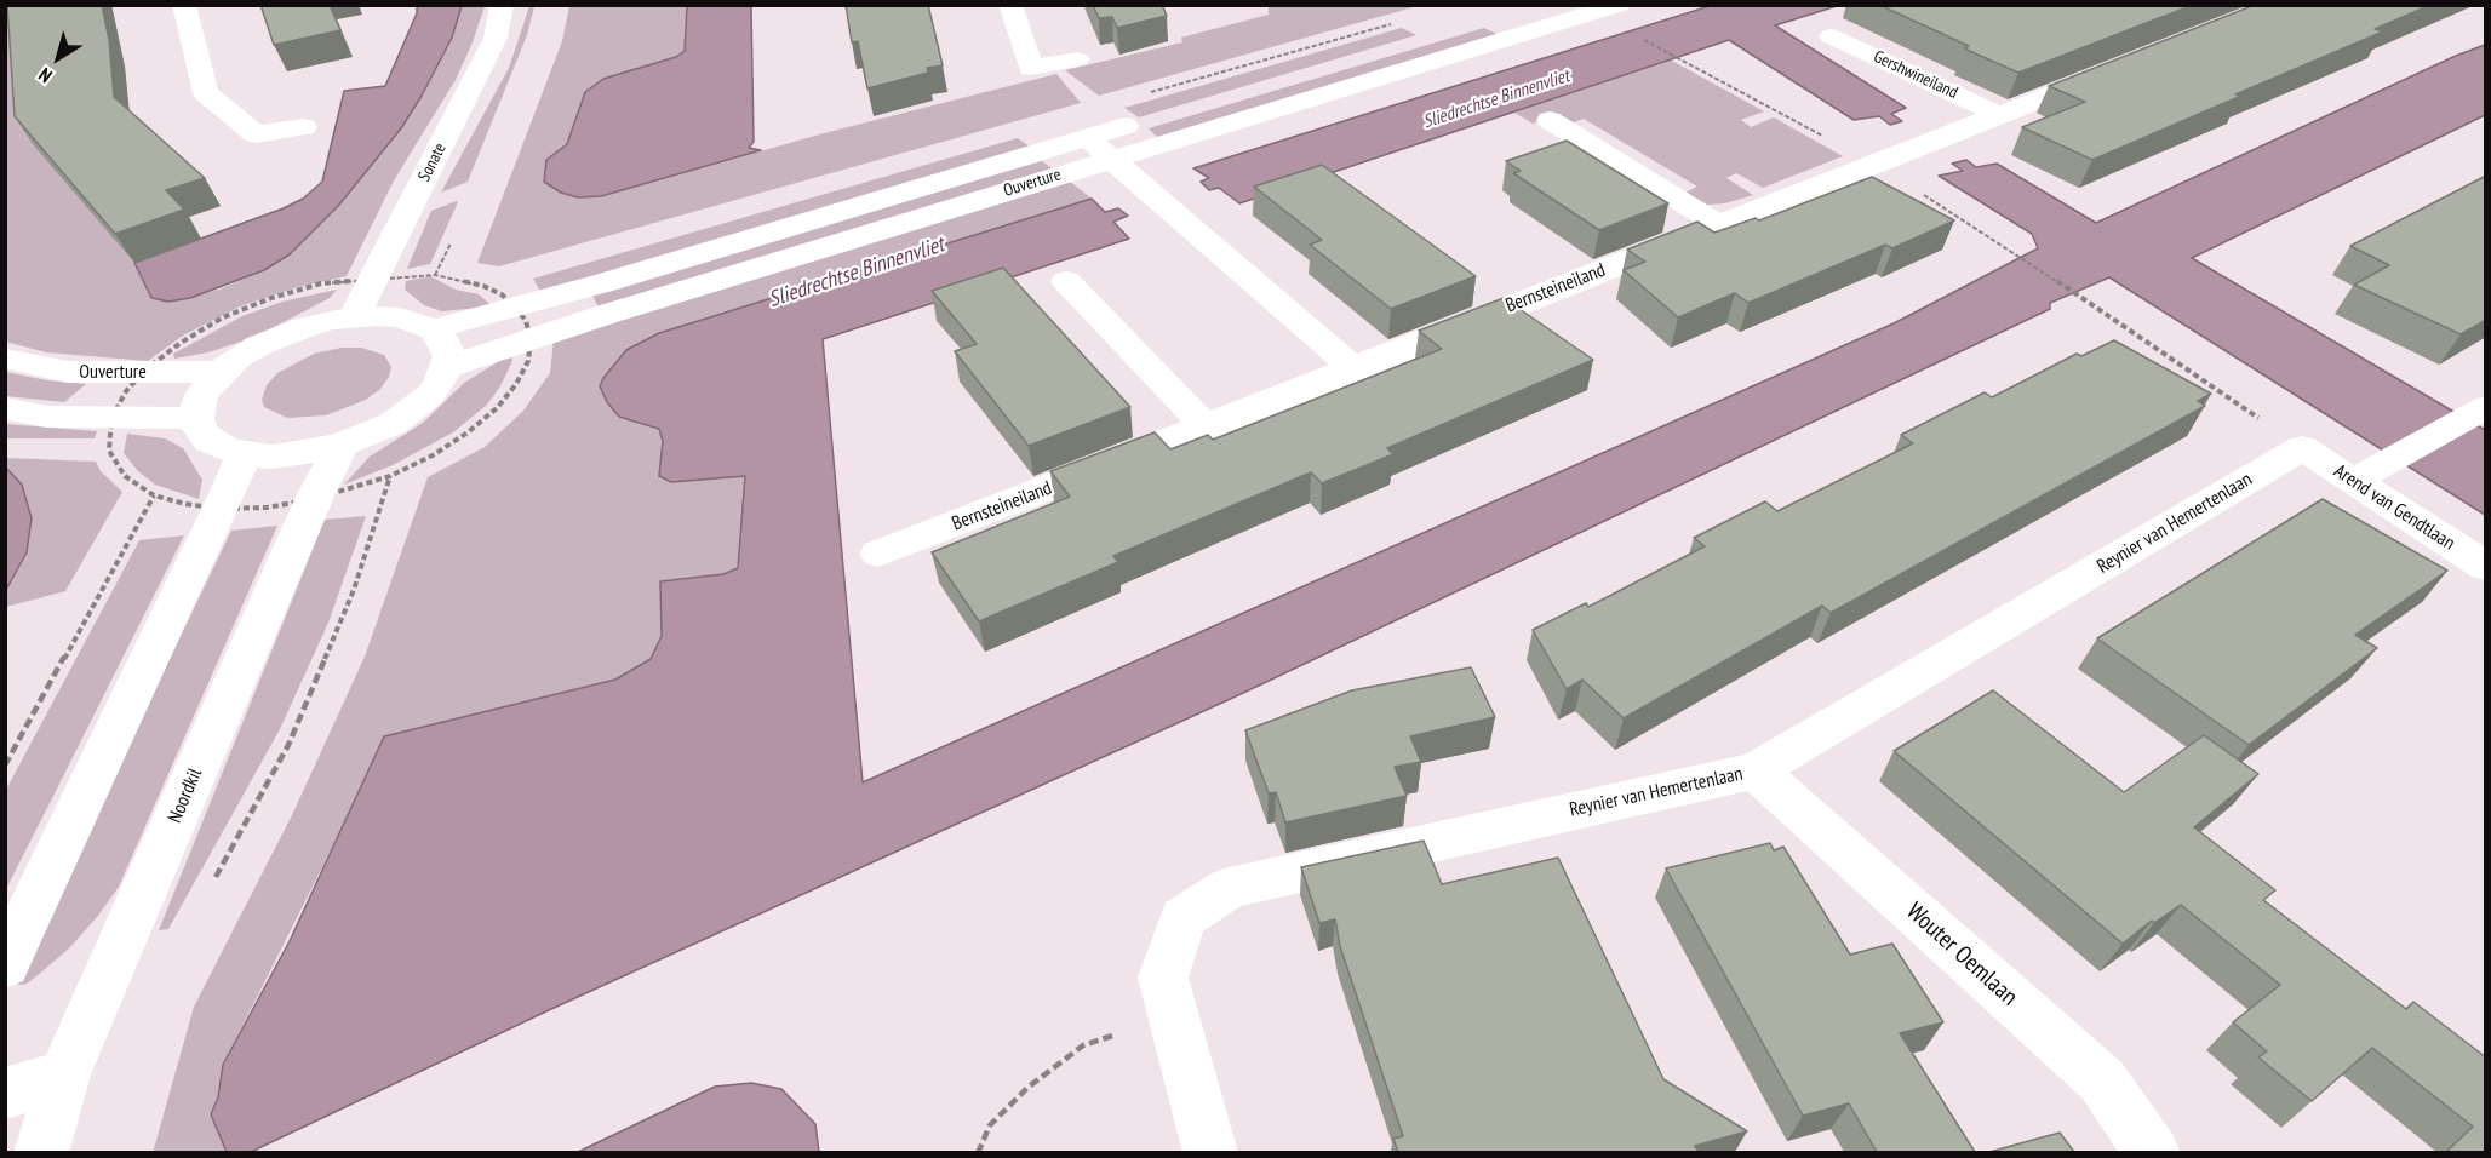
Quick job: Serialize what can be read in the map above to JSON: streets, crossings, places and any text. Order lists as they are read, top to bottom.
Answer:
{
  "streets": {
    "street": [
      "Gershwineiland",
      "Sonate",
      "Ouverture",
      "Bernsteineiland",
      "Arend van Gendtlaan",
      "Reynier van Hemertenlaan",
      "Noordkil",
      "Wouter Oemlaan"
    ]
  },
  "crossings": [
    ["Gershwineiland", "Bernsteineiland"],
    ["Arend van Gendtlaan", "Reynier van Hemertenlaan"],
    ["Reynier van Hemertenlaan", "Wouter Oemlaan"]
  ],
  "water": ["Sliedrechtse Binnenvliet"],
  "north": "bottom left"
}
